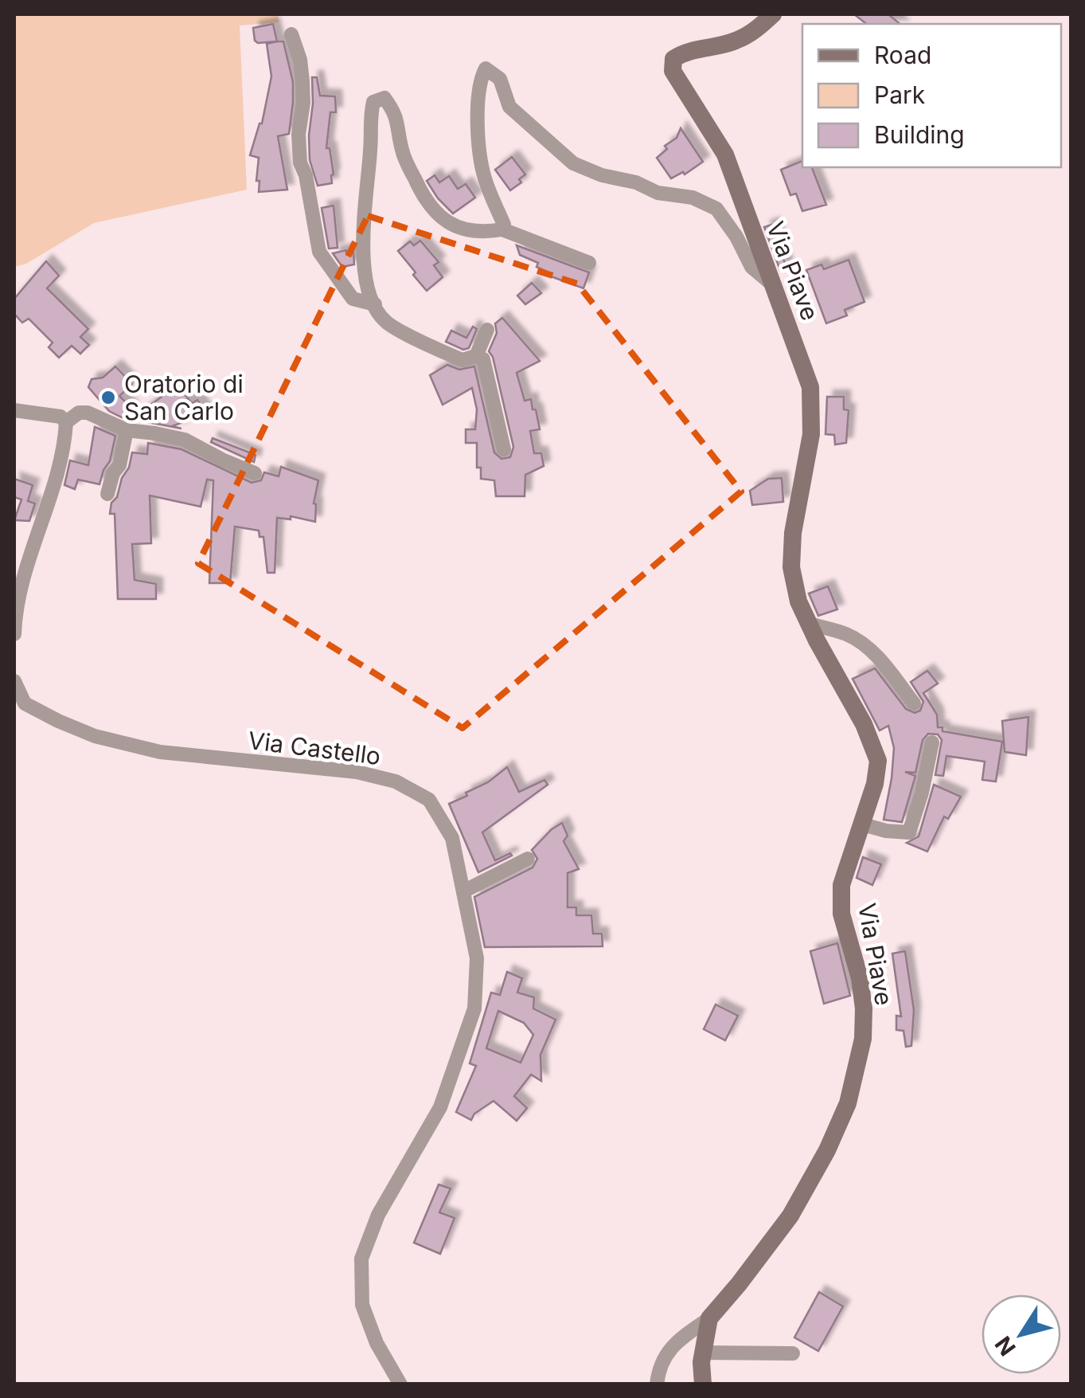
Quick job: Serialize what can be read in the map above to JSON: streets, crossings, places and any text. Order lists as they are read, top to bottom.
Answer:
{
  "streets": {
    "street": ["Via Piave", "Via Castello"]
  },
  "places": ["Oratorio di San Carlo"],
  "legend": ["Road", "Park", "Building"],
  "north": "bottom left"
}
